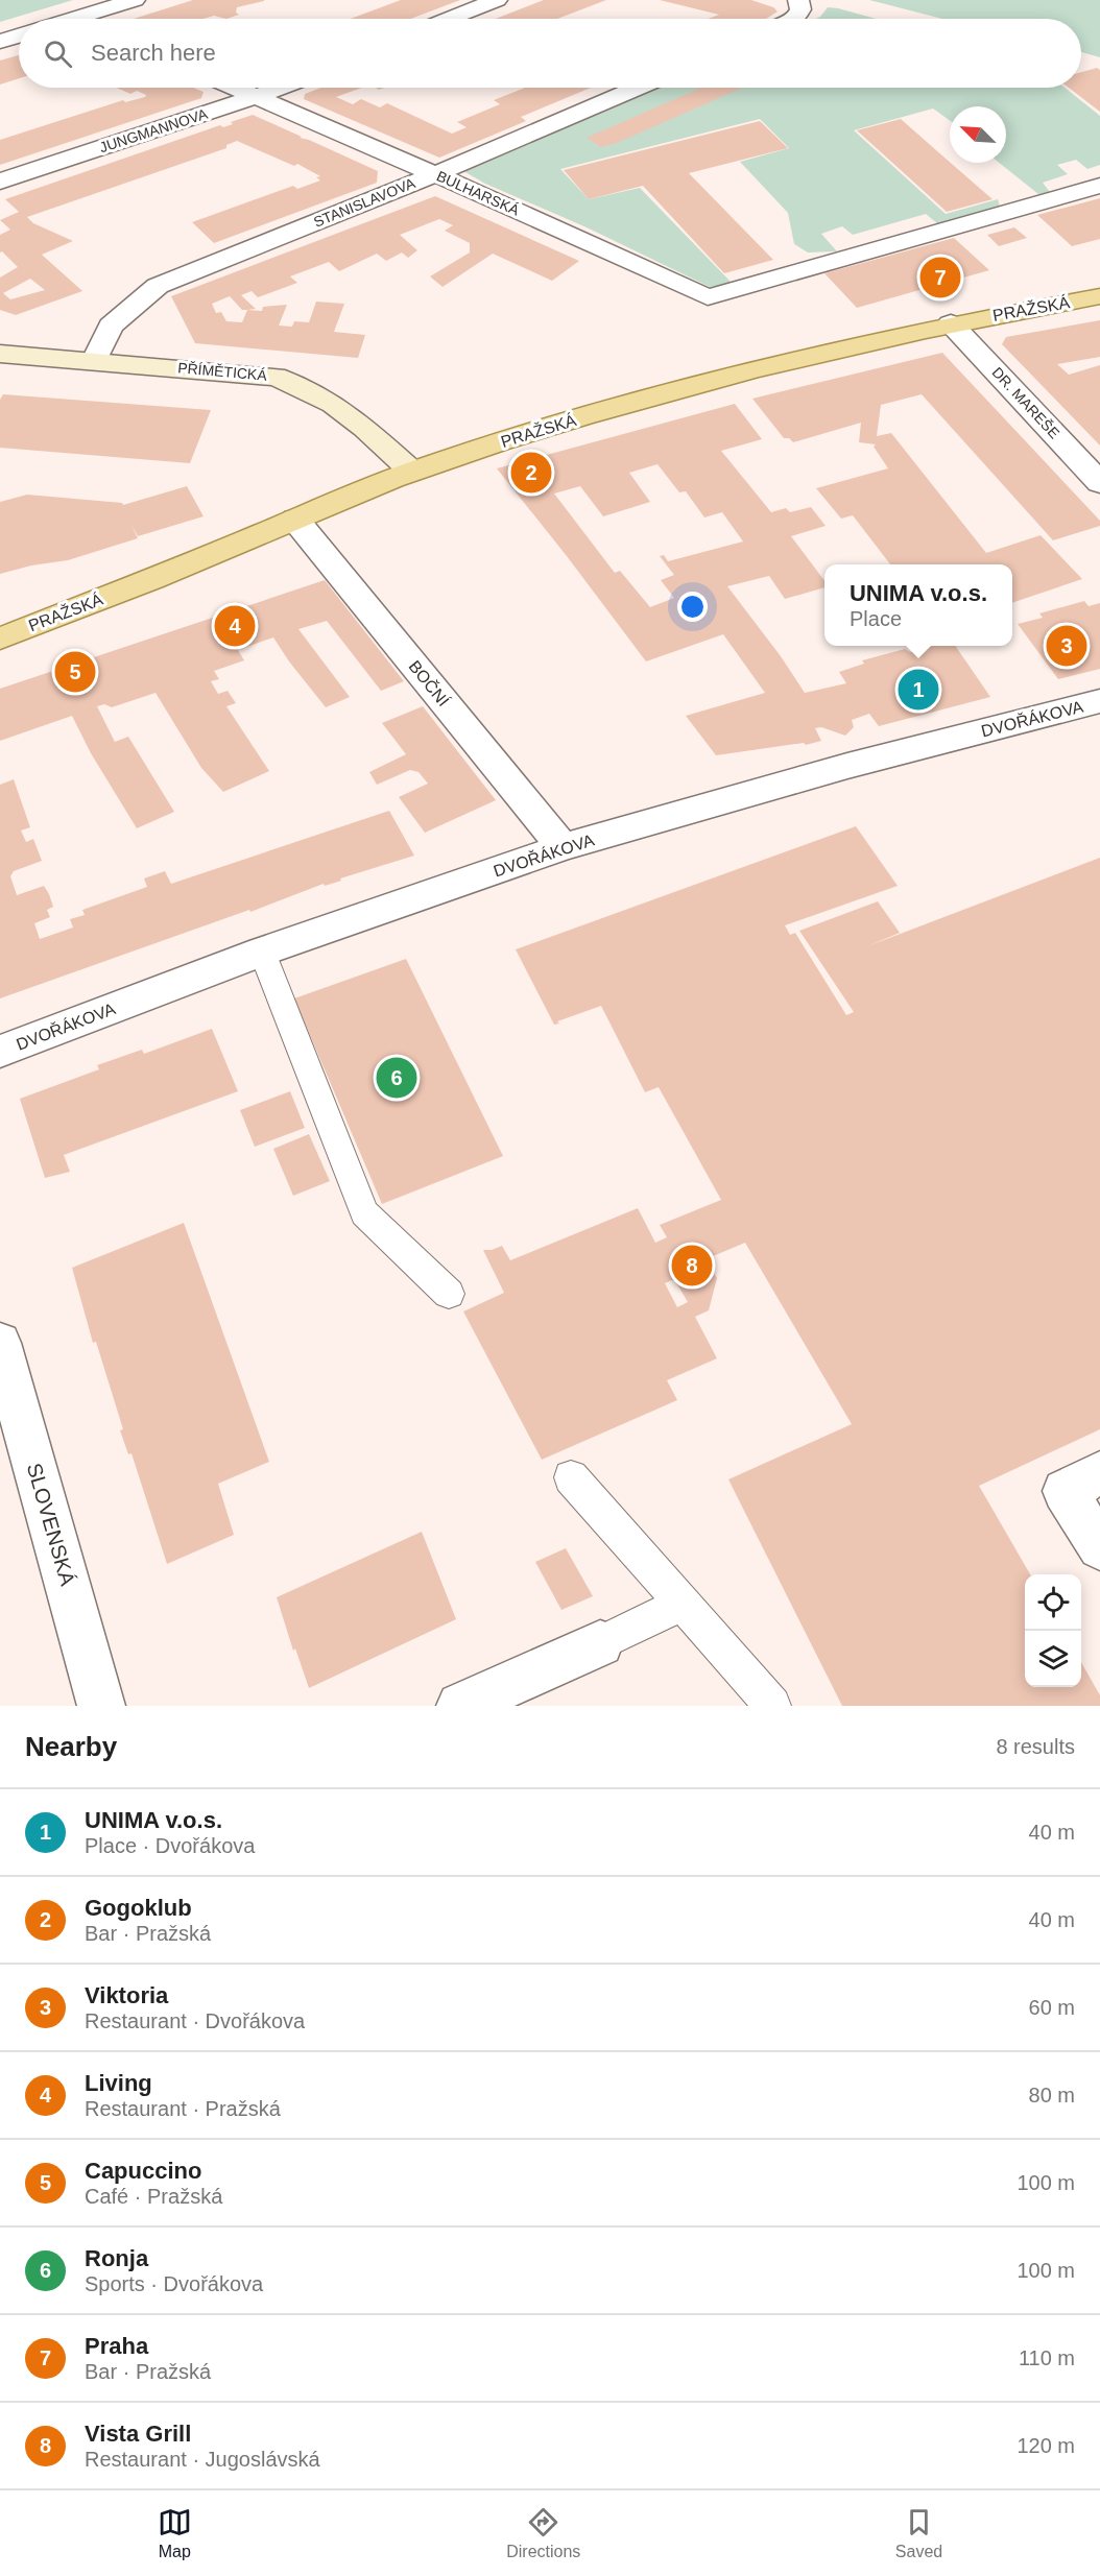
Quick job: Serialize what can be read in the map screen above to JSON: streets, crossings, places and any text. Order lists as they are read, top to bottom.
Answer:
{
  "streets": {
    "main road": ["PRAŽSKÁ", "PŘÍMĚTICKÁ"],
    "street": [
      "JUNGMANNOVA",
      "BULHARSKÁ",
      "STANISLAVOVA",
      "DR. MAREŠE",
      "BOČNÍ",
      "DVOŘÁKOVA",
      "SLOVENSKÁ"
    ]
  },
  "crossings": [
    ["JUNGMANNOVA", "BULHARSKÁ"],
    ["BULHARSKÁ", "STANISLAVOVA"],
    ["STANISLAVOVA", "PŘÍMĚTICKÁ"],
    ["PRAŽSKÁ", "PŘÍMĚTICKÁ"],
    ["PRAŽSKÁ", "DR. MAREŠE"],
    ["PRAŽSKÁ", "BOČNÍ"],
    ["BOČNÍ", "DVOŘÁKOVA"]
  ],
  "north": "top left",
  "page": {
    "search": "Search here",
    "pins": [
      "7",
      "2",
      "4",
      "3",
      "5",
      "1",
      "6",
      "8"
    ],
    "popup": ["UNIMA v.o.s.", "Place"],
    "heading": ["Nearby", "8 results"],
    "list": [
      {
        "mark": "1",
        "name": "UNIMA v.o.s.",
        "note": "Place · Dvořákova",
        "value": "40 m"
      },
      {
        "mark": "2",
        "name": "Gogoklub",
        "note": "Bar · Pražská",
        "value": "40 m"
      },
      {
        "mark": "3",
        "name": "Viktoria",
        "note": "Restaurant · Dvořákova",
        "value": "60 m"
      },
      {
        "mark": "4",
        "name": "Living",
        "note": "Restaurant · Pražská",
        "value": "80 m"
      },
      {
        "mark": "5",
        "name": "Capuccino",
        "note": "Café · Pražská",
        "value": "100 m"
      },
      {
        "mark": "6",
        "name": "Ronja",
        "note": "Sports · Dvořákova",
        "value": "100 m"
      },
      {
        "mark": "7",
        "name": "Praha",
        "note": "Bar · Pražská",
        "value": "110 m"
      },
      {
        "mark": "8",
        "name": "Vista Grill",
        "note": "Restaurant · Jugoslávská",
        "value": "120 m"
      }
    ],
    "nav": ["Map", "Directions", "Saved"]
  }
}
